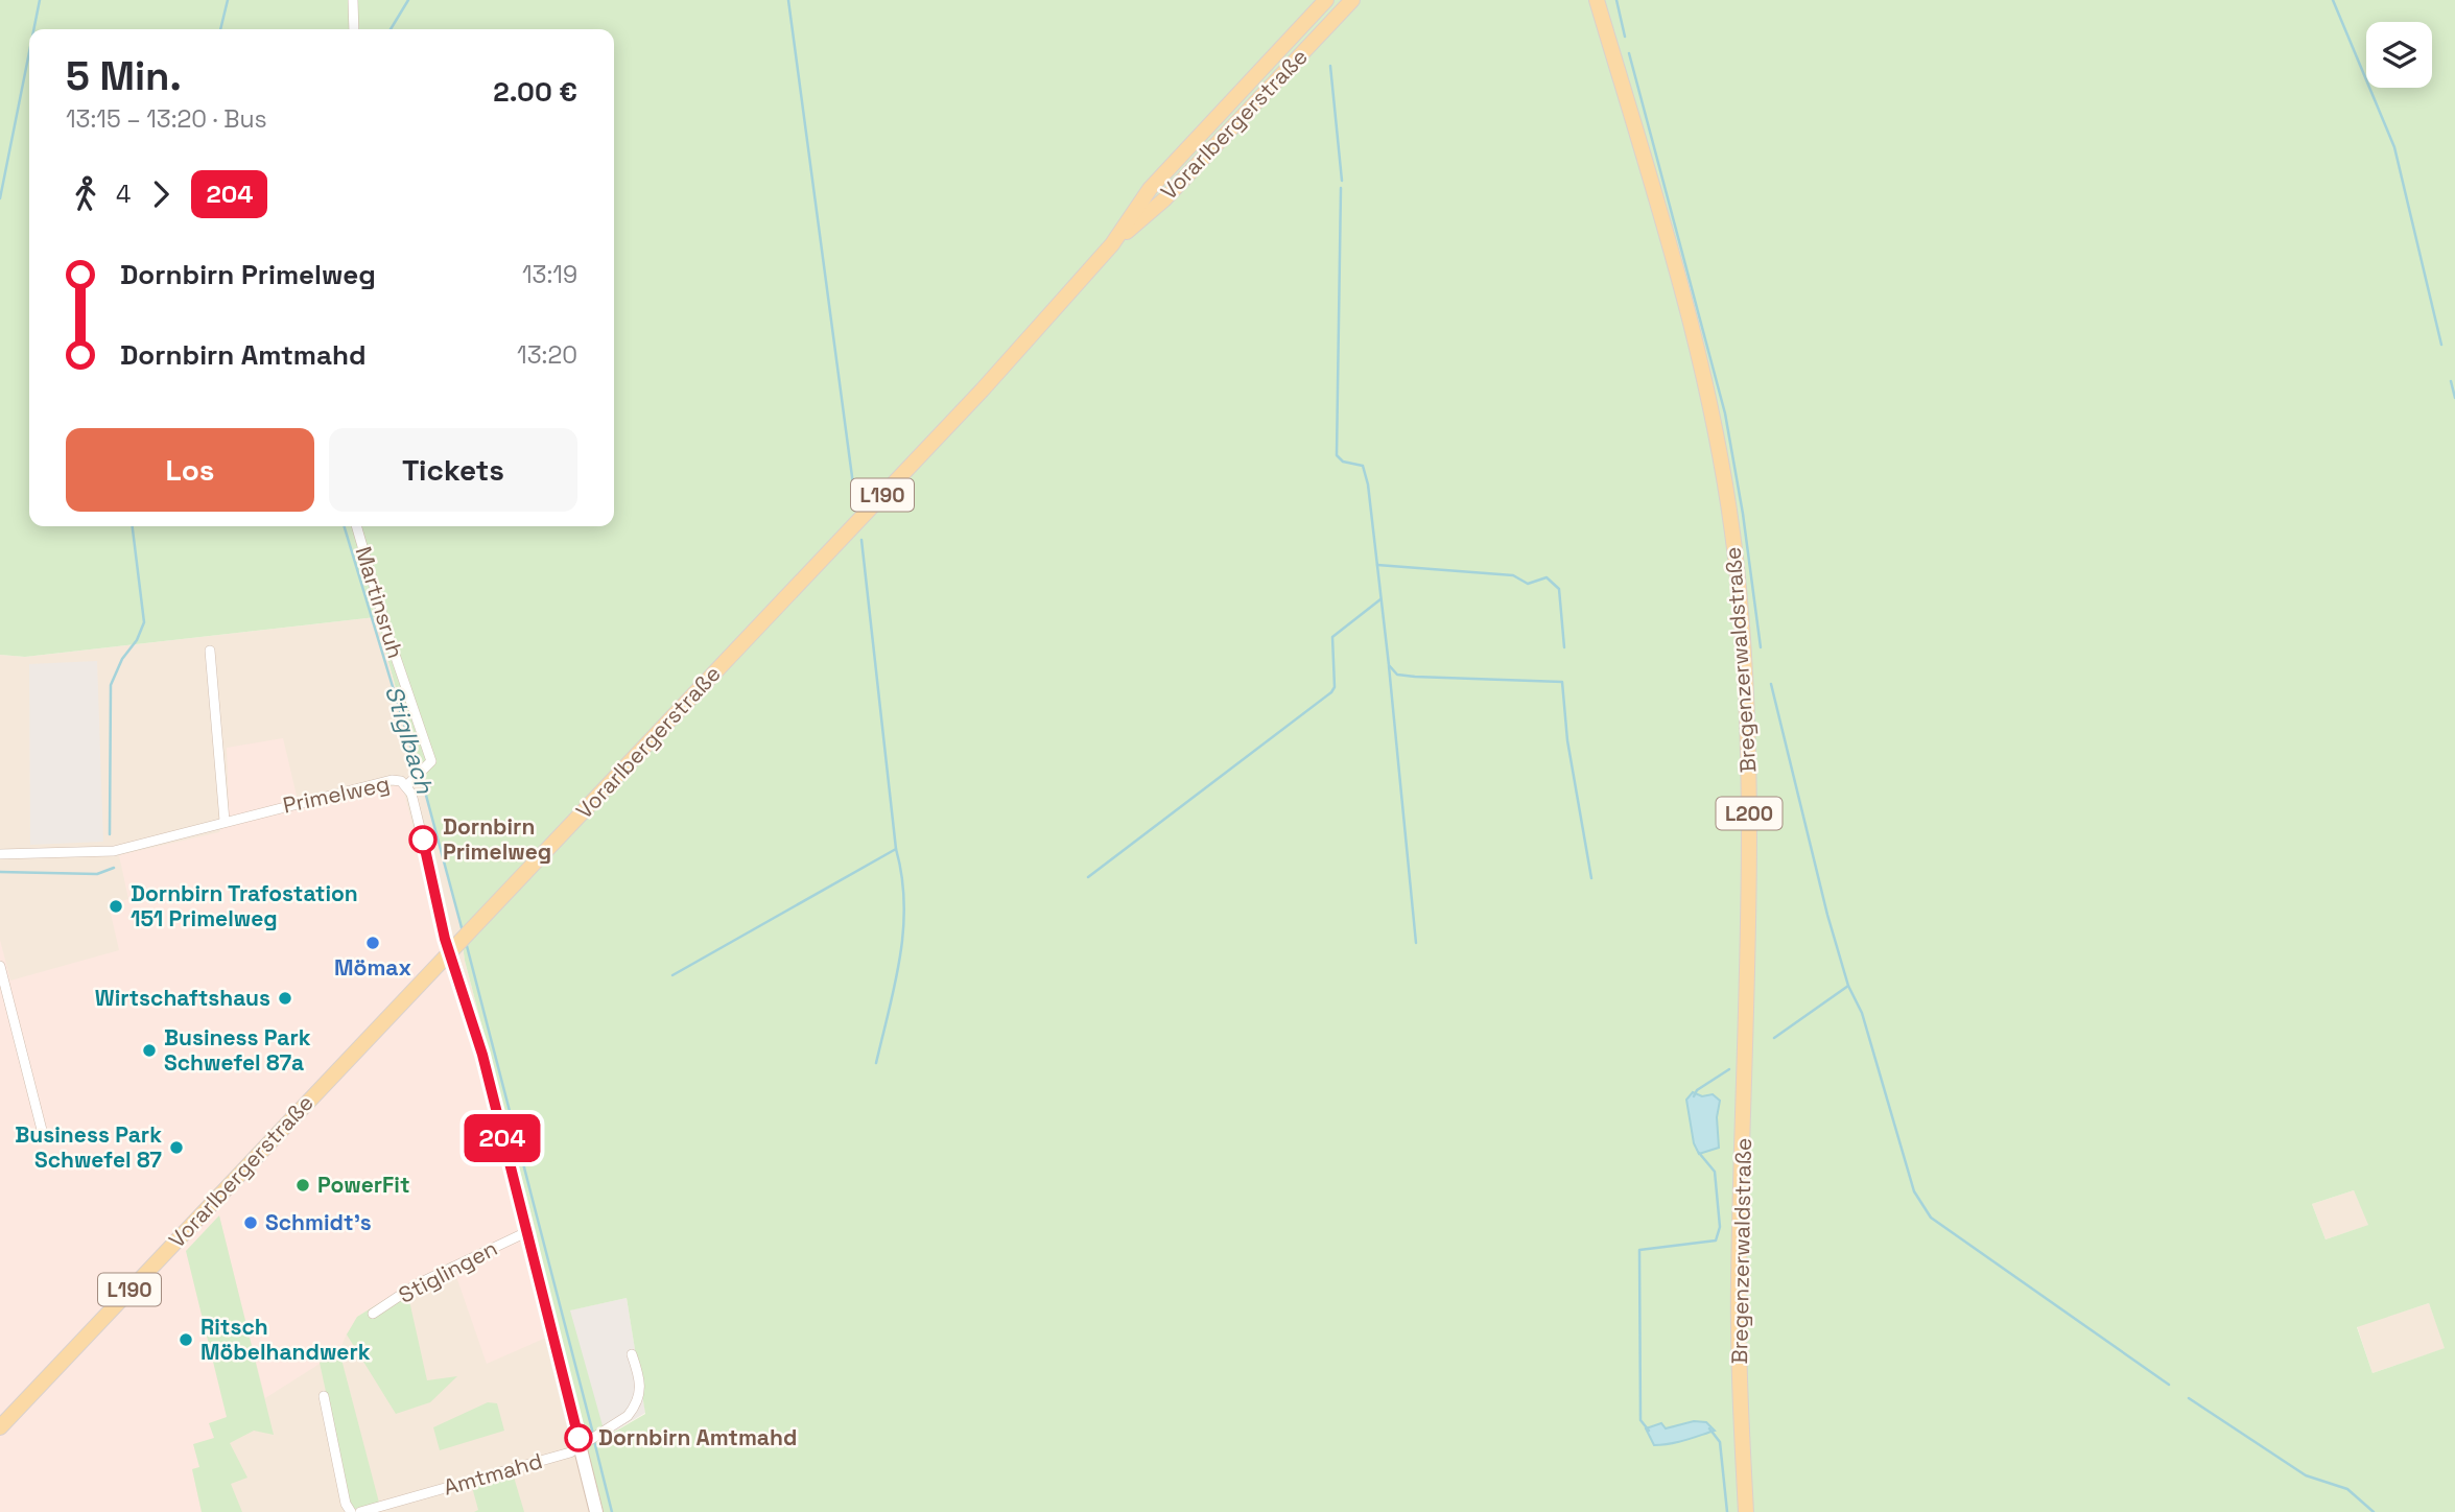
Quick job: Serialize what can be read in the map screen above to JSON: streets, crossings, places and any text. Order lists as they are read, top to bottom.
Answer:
{
  "streets": {
    "main road": [
      "Vorarlbergerstraße",
      "L190",
      "Bregenzerwaldstraße",
      "L200",
      "Stiglingen"
    ],
    "street": ["Martinsruh", "Primelweg", "Amtmahd"]
  },
  "crossings": [
    ["Vorarlbergerstraße", "Primelweg"],
    ["Vorarlbergerstraße", "Stiglingen"],
    ["Martinsruh", "Primelweg"],
    ["Primelweg", "Stiglingen"],
    ["Stiglingen", "Amtmahd"]
  ],
  "water": ["Stiglbach"],
  "places": [
    "Dornbirn Primelweg",
    "Dornbirn Trafostation 151 Primelweg",
    "Mömax",
    "Wirtschaftshaus",
    "Business Park Schwefel 87a",
    "Business Park Schwefel 87",
    "PowerFit",
    "Schmidt's",
    "Ritsch Möbelhandwerk",
    "Dornbirn Amtmahd"
  ],
  "lines": ["bus line 204"],
  "page": {
    "on_map": "204",
    "heading": ["5 Min.", "13:15 – 13:20 · Bus", "2.00 €"],
    "legs": ["4", "204"],
    "list": [
      {
        "name": "Dornbirn Primelweg",
        "value": "13:19"
      },
      {
        "name": "Dornbirn Amtmahd",
        "value": "13:20"
      }
    ],
    "buttons": ["Los", "Tickets"]
  }
}
